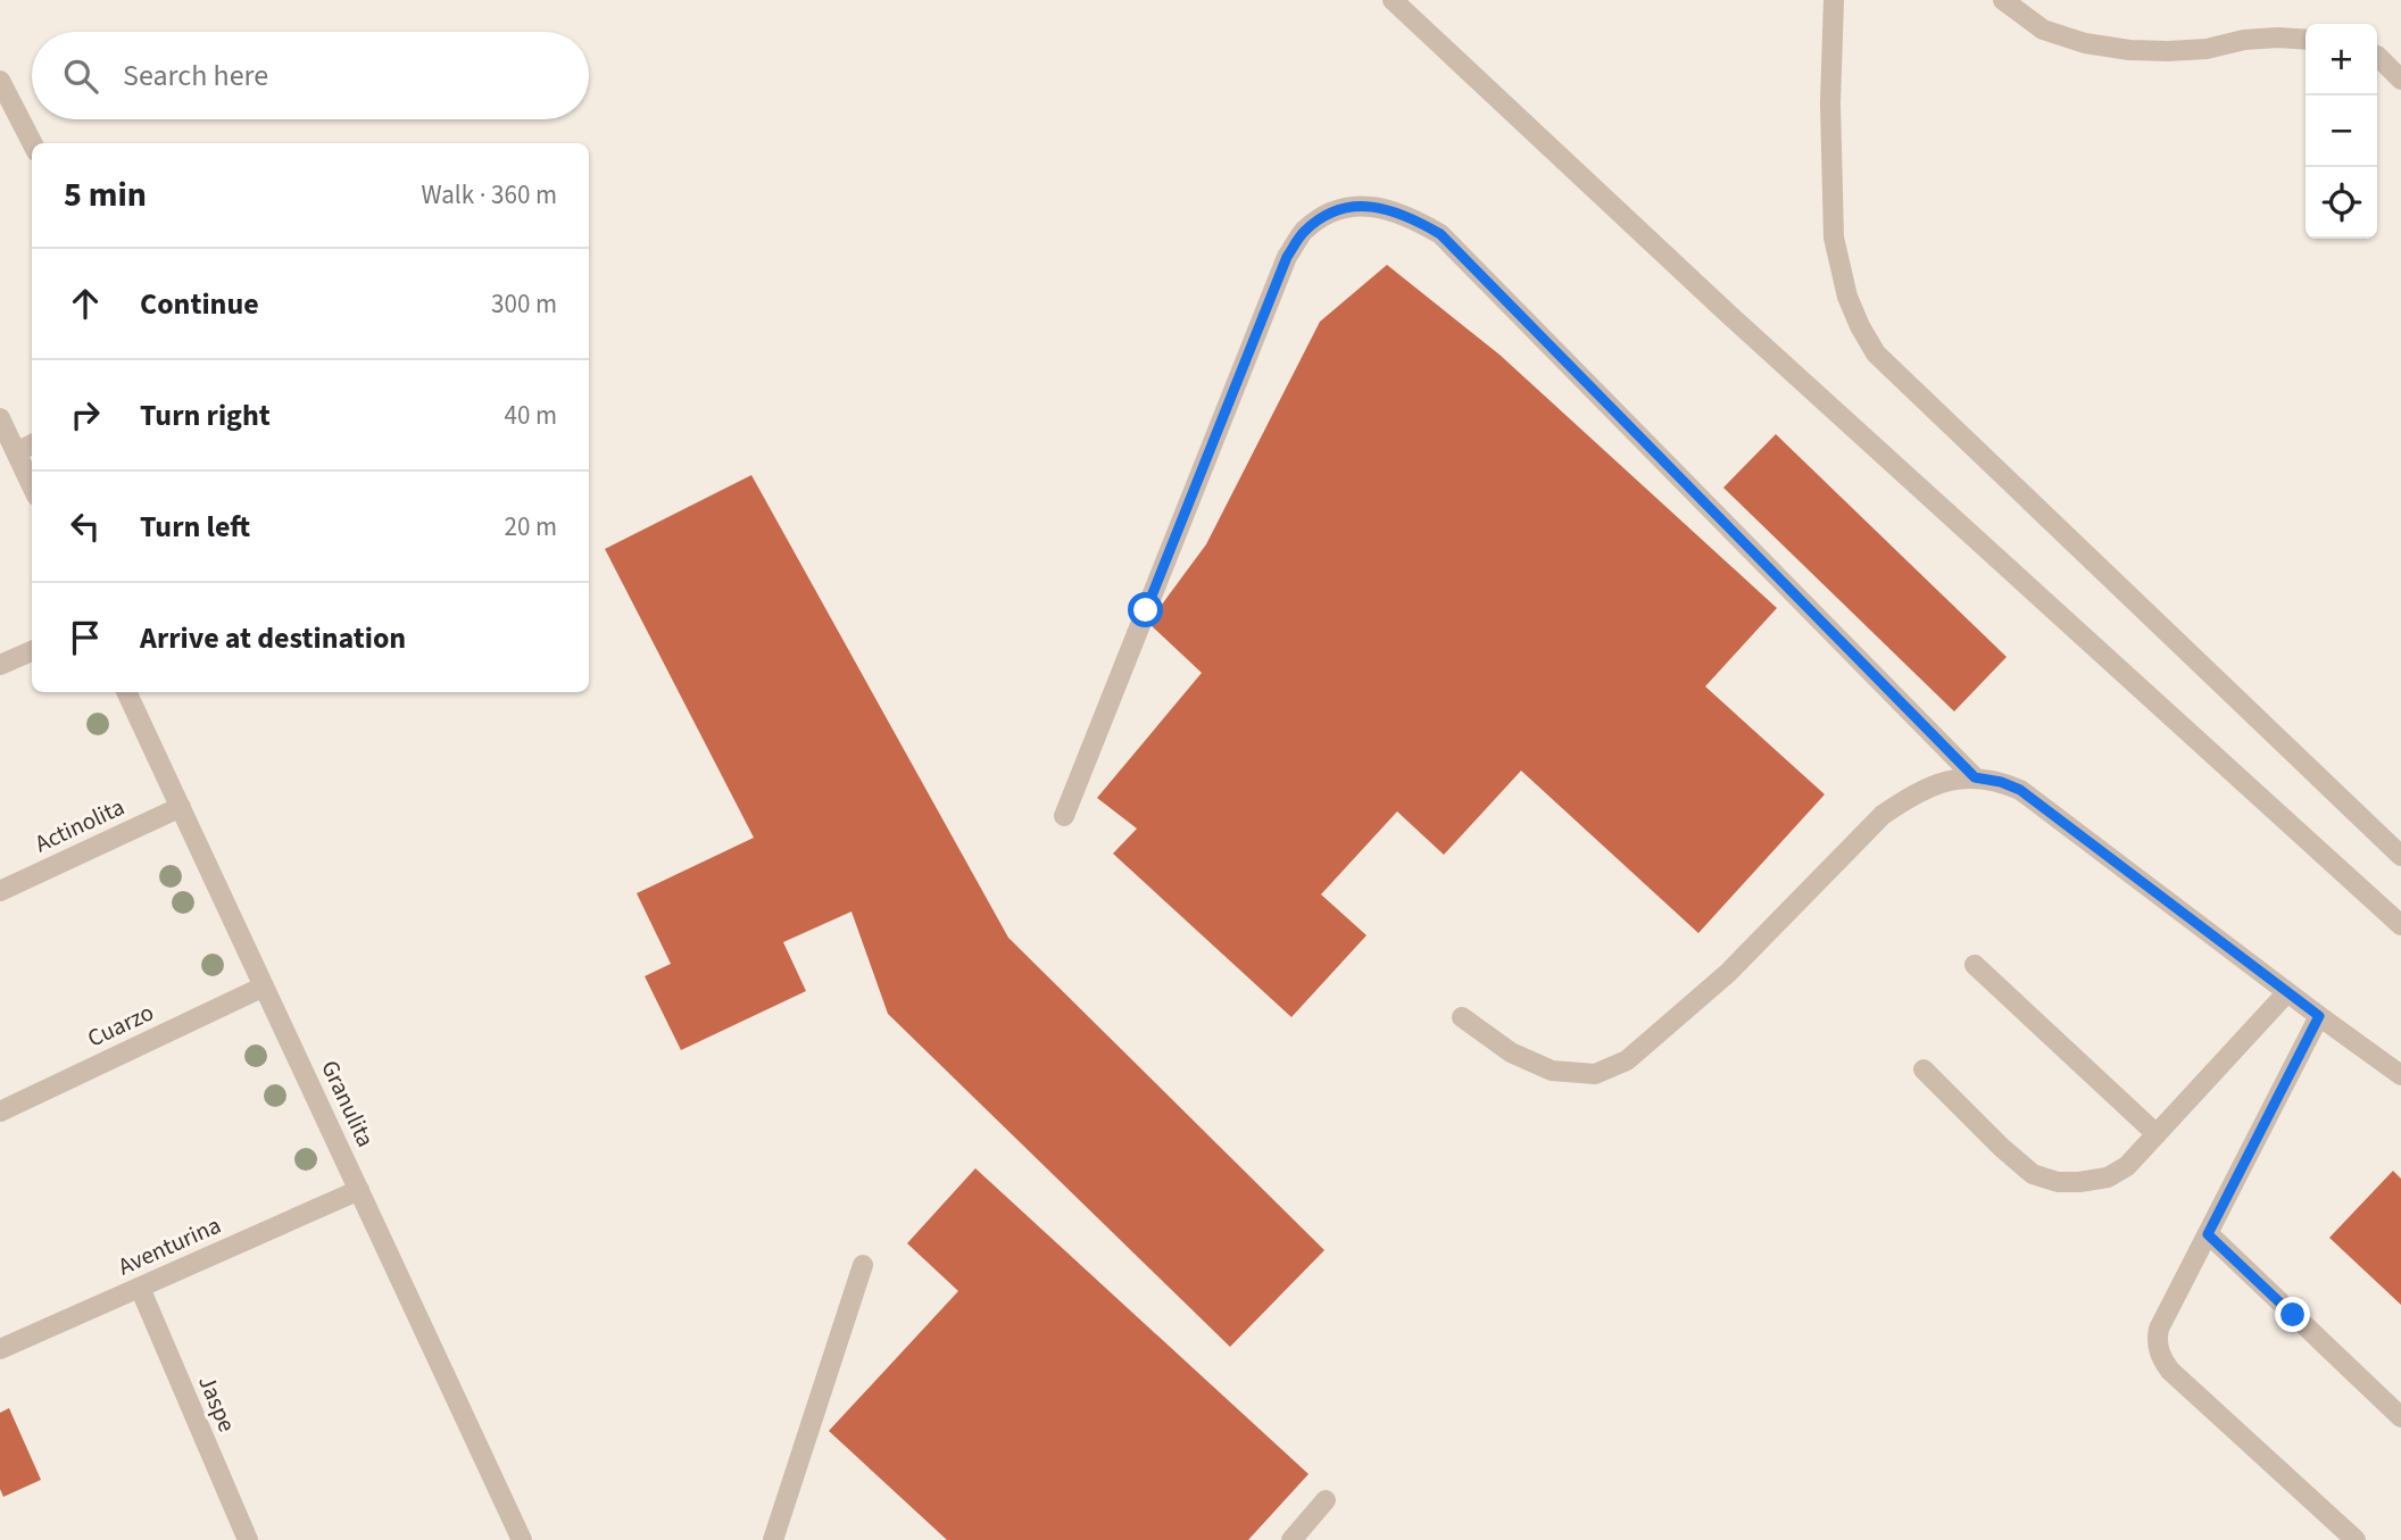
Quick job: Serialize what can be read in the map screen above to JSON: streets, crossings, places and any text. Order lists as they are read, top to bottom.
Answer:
{
  "streets": {
    "street": [
      "Actinolita",
      "Cuarzo",
      "Granulita",
      "Aventurina",
      "Jaspe"
    ]
  },
  "crossings": [
    ["Actinolita", "Granulita"],
    ["Cuarzo", "Granulita"],
    ["Granulita", "Aventurina"],
    ["Aventurina", "Jaspe"]
  ],
  "page": {
    "map_buttons": ["+", "−"],
    "search": "Search here",
    "heading": ["5 min", "Walk · 360 m"],
    "list": [
      ["Continue", "300 m"],
      ["Turn right", "40 m"],
      ["Turn left", "20 m"],
      "Arrive at destination"
    ]
  }
}
